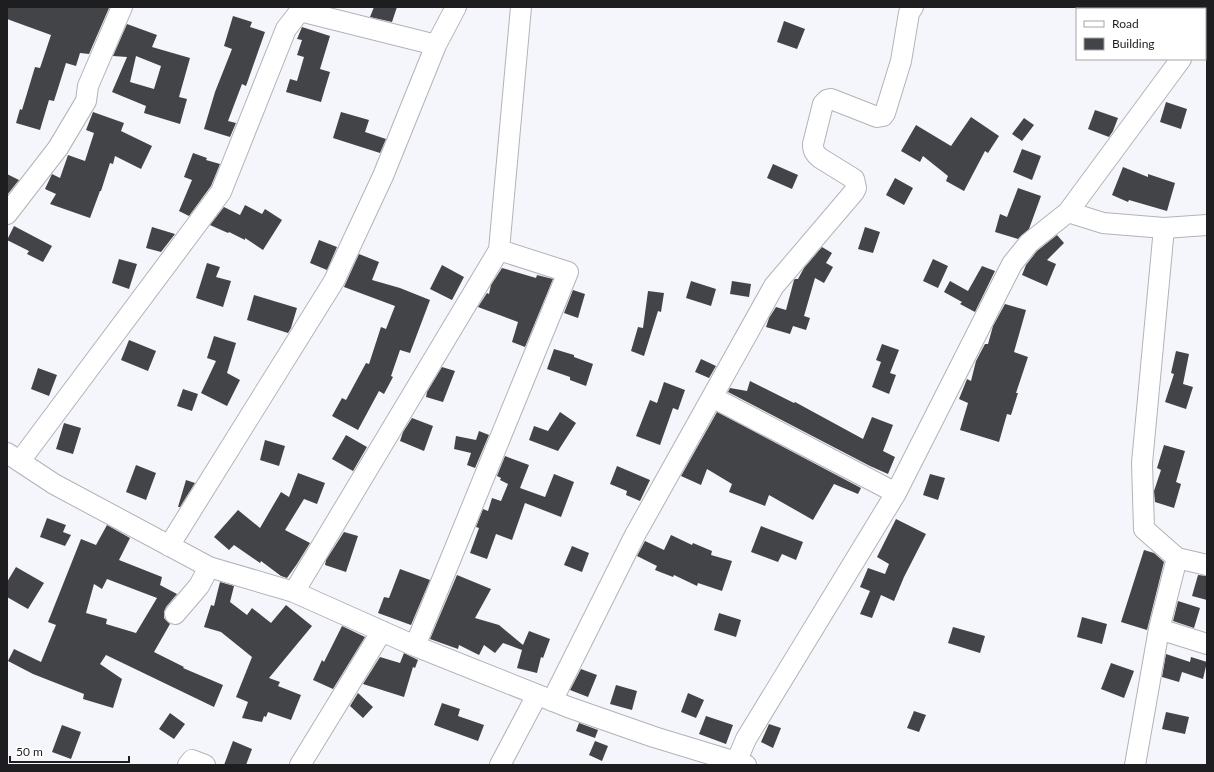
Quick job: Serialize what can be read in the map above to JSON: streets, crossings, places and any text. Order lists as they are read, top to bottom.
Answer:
{
  "legend": ["Road", "Building"],
  "scale_bar": "50 m"
}
